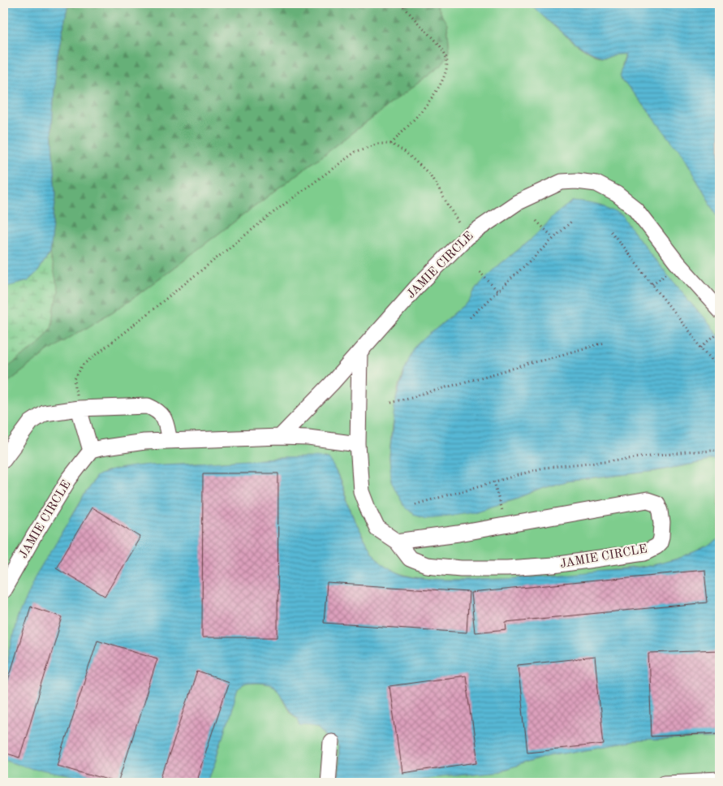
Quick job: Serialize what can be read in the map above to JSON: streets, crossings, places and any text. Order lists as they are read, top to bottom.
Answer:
{
  "streets": {
    "street": ["JAMIE CIRCLE"]
  }
}
